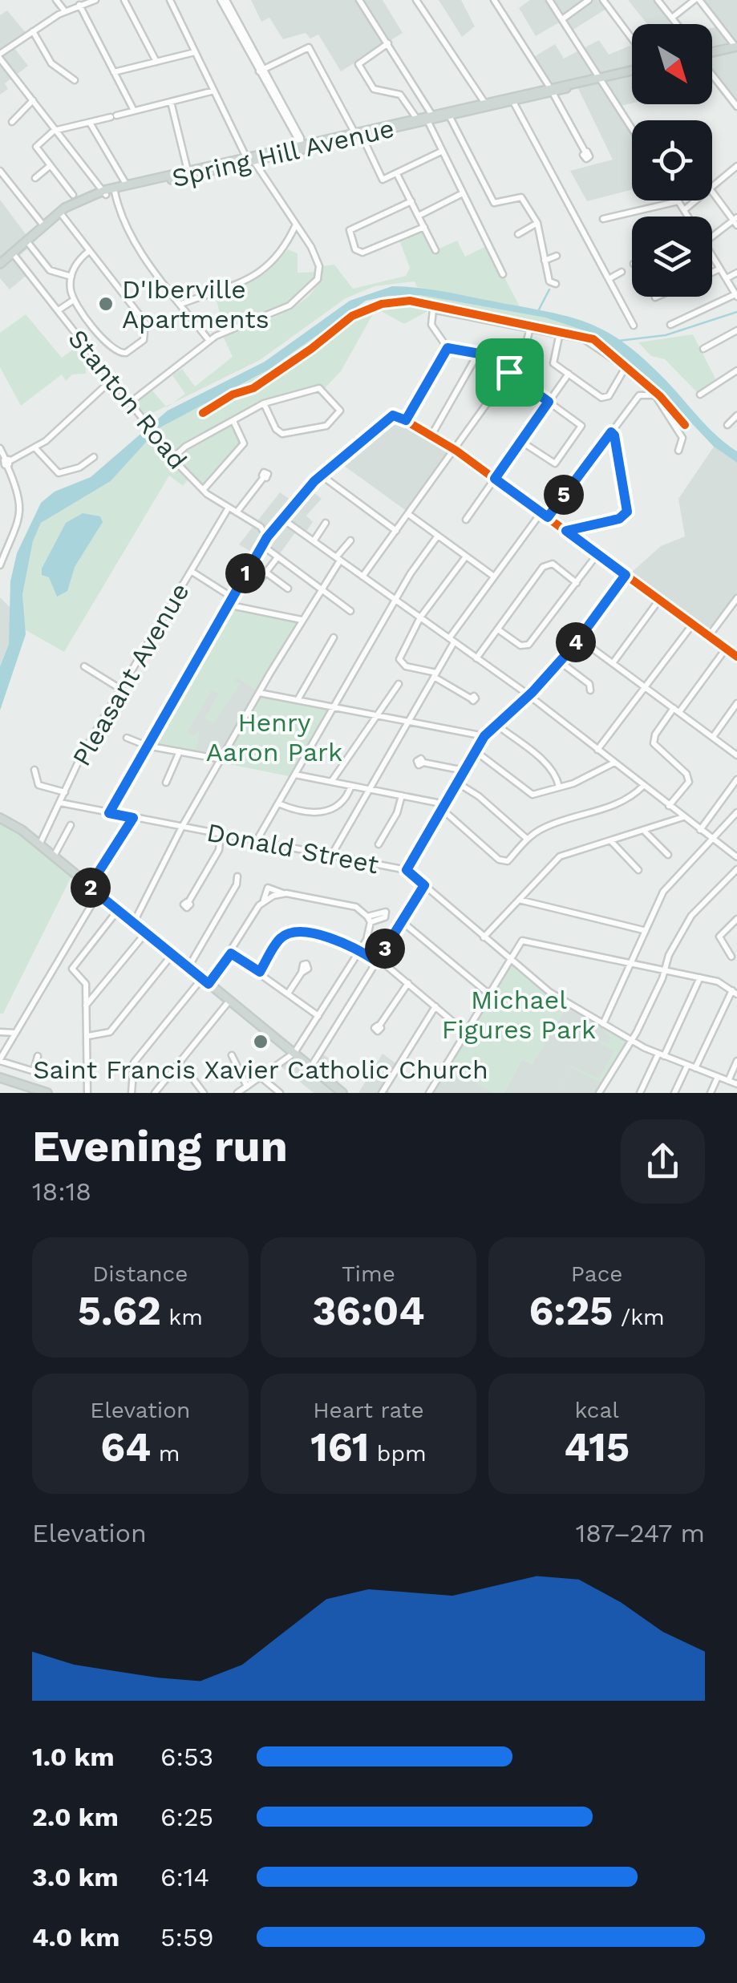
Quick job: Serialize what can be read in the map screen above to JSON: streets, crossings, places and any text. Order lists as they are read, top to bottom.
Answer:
{
  "streets": {
    "main road": ["Spring Hill Avenue"],
    "street": ["Stanton Road", "Pleasant Avenue", "Donald Street"]
  },
  "crossings": [
    ["Spring Hill Avenue", "Stanton Road"],
    ["Stanton Road", "Pleasant Avenue"],
    ["Pleasant Avenue", "Donald Street"]
  ],
  "parks": ["Henry Aaron Park", "Michael Figures Park"],
  "places": ["D'Iberville Apartments", "Saint Francis Xavier Catholic Church"],
  "north": "bottom right",
  "page": {
    "pins": [
      "5",
      "1",
      "4",
      "2",
      "3"
    ],
    "heading": ["Evening run", "18:18"],
    "stats": [
      ["Distance", "5.62 km"],
      ["Time", "36:04"],
      ["Pace", "6:25 /km"],
      ["Elevation", "64 m"],
      ["Heart rate", "161 bpm"],
      ["kcal", "415"]
    ],
    "chart": ["Elevation", "187–247 m"],
    "list": [
      {
        "name": "1.0 km",
        "note": "6:53"
      },
      {
        "name": "2.0 km",
        "note": "6:25"
      },
      {
        "name": "3.0 km",
        "note": "6:14"
      },
      {
        "name": "4.0 km",
        "note": "5:59"
      }
    ]
  }
}
